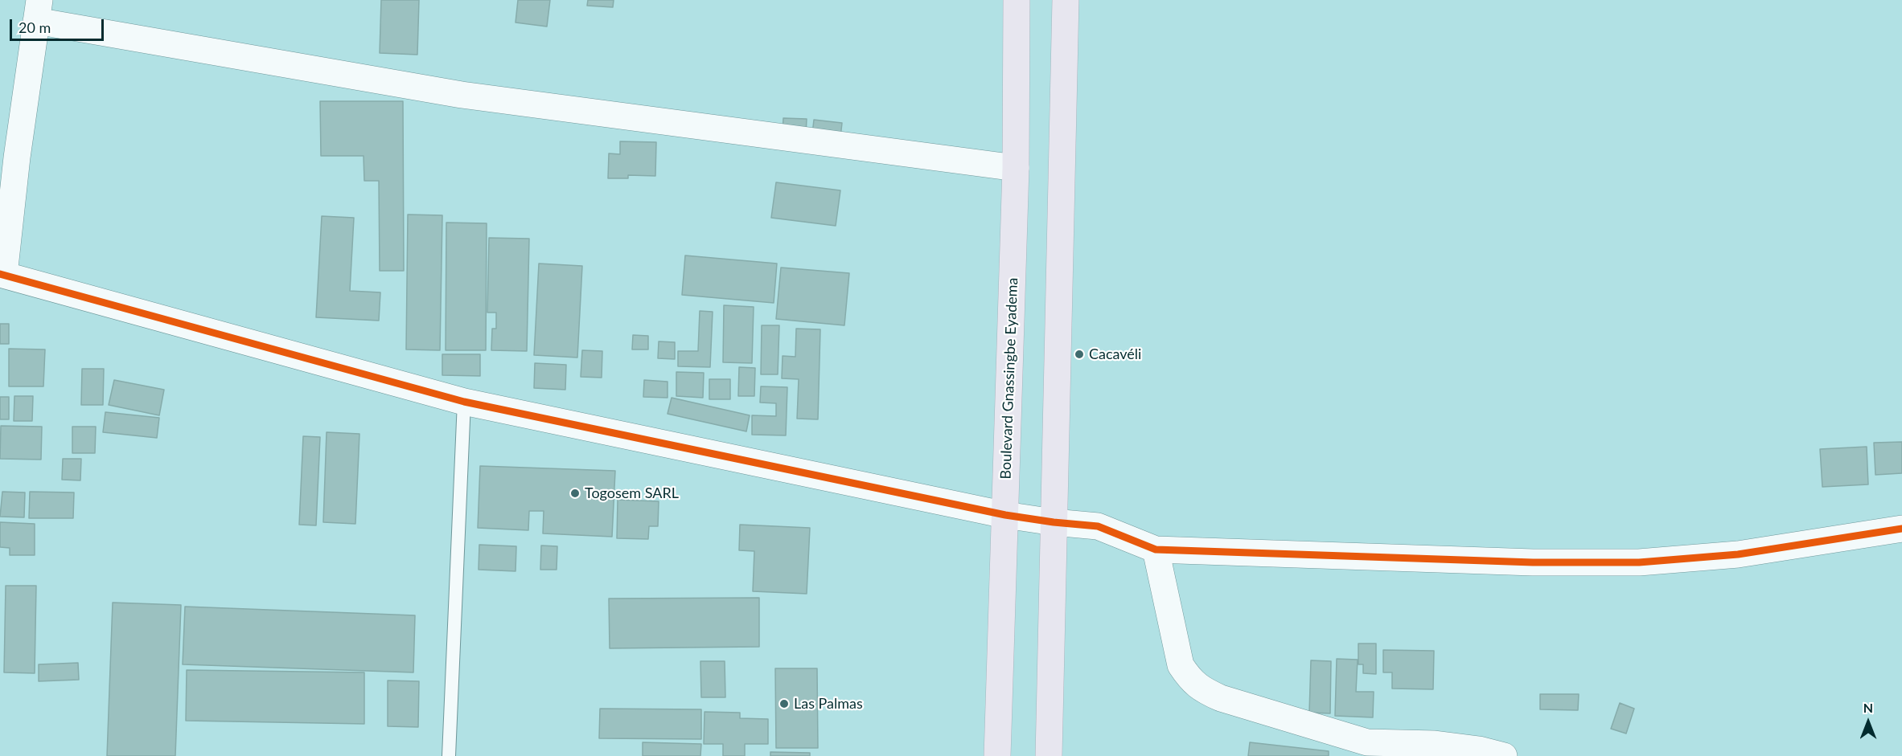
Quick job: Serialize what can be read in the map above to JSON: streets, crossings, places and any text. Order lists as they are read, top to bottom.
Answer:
{
  "streets": {
    "highway": ["Boulevard Gnassingbe Eyadema"]
  },
  "places": ["Cacavéli", "Togosem SARL", "Las Palmas"],
  "scale_bar": "20 m",
  "north": "top"
}
